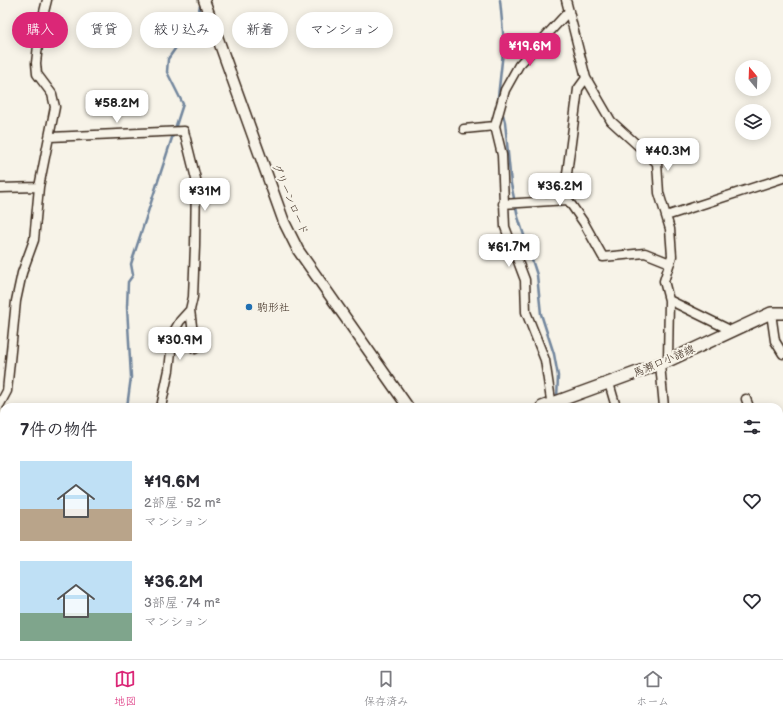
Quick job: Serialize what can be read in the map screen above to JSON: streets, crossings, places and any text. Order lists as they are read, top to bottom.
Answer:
{
  "streets": {
    "main road": ["馬瀬口小諸線"],
    "street": ["グリーンロード"]
  },
  "places": ["駒形社"],
  "north": "top",
  "page": {
    "chip": [
      "購入",
      "賃貸",
      "絞り込み",
      "新着",
      "マンション"
    ],
    "price": [
      "¥19.6M",
      "¥58.2M",
      "¥40.3M",
      "¥36.2M",
      "¥31M",
      "¥61.7M",
      "¥30.9M"
    ],
    "heading": "7件の物件",
    "list": [
      {
        "name": "¥19.6M",
        "note": "2部屋 · 52 m² · マンション"
      },
      {
        "name": "¥36.2M",
        "note": "3部屋 · 74 m² · マンション"
      }
    ],
    "tabs": ["地図", "保存済み", "ホーム"]
  }
}
